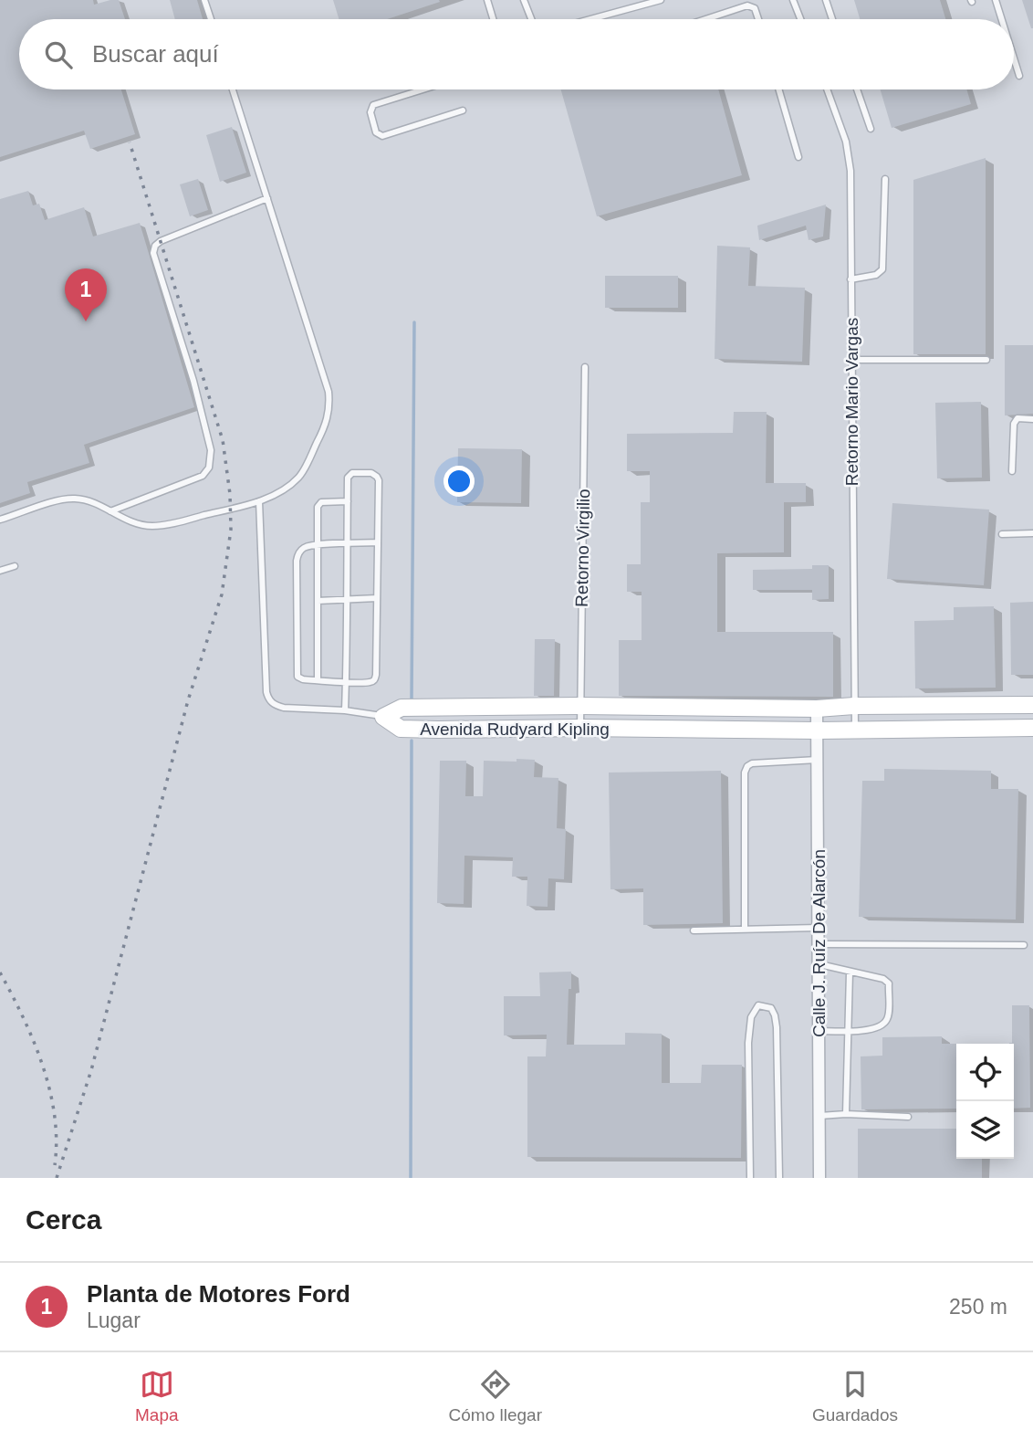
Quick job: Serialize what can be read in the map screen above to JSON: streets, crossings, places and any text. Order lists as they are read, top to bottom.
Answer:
{
  "streets": {
    "street": ["Avenida Rudyard Kipling", "Calle J. Ruíz De Alarcón"],
    "lane": ["Retorno Mario Vargas", "Retorno Virgilio"]
  },
  "crossings": [
    ["Retorno Mario Vargas", "Avenida Rudyard Kipling"],
    ["Retorno Virgilio", "Avenida Rudyard Kipling"],
    ["Avenida Rudyard Kipling", "Calle J. Ruíz De Alarcón"]
  ],
  "page": {
    "search": "Buscar aquí",
    "pins": "1",
    "heading": "Cerca",
    "list": [
      {
        "mark": "1",
        "name": "Planta de Motores Ford",
        "note": "Lugar",
        "value": "250 m"
      }
    ],
    "nav": ["Mapa", "Cómo llegar", "Guardados"]
  }
}
